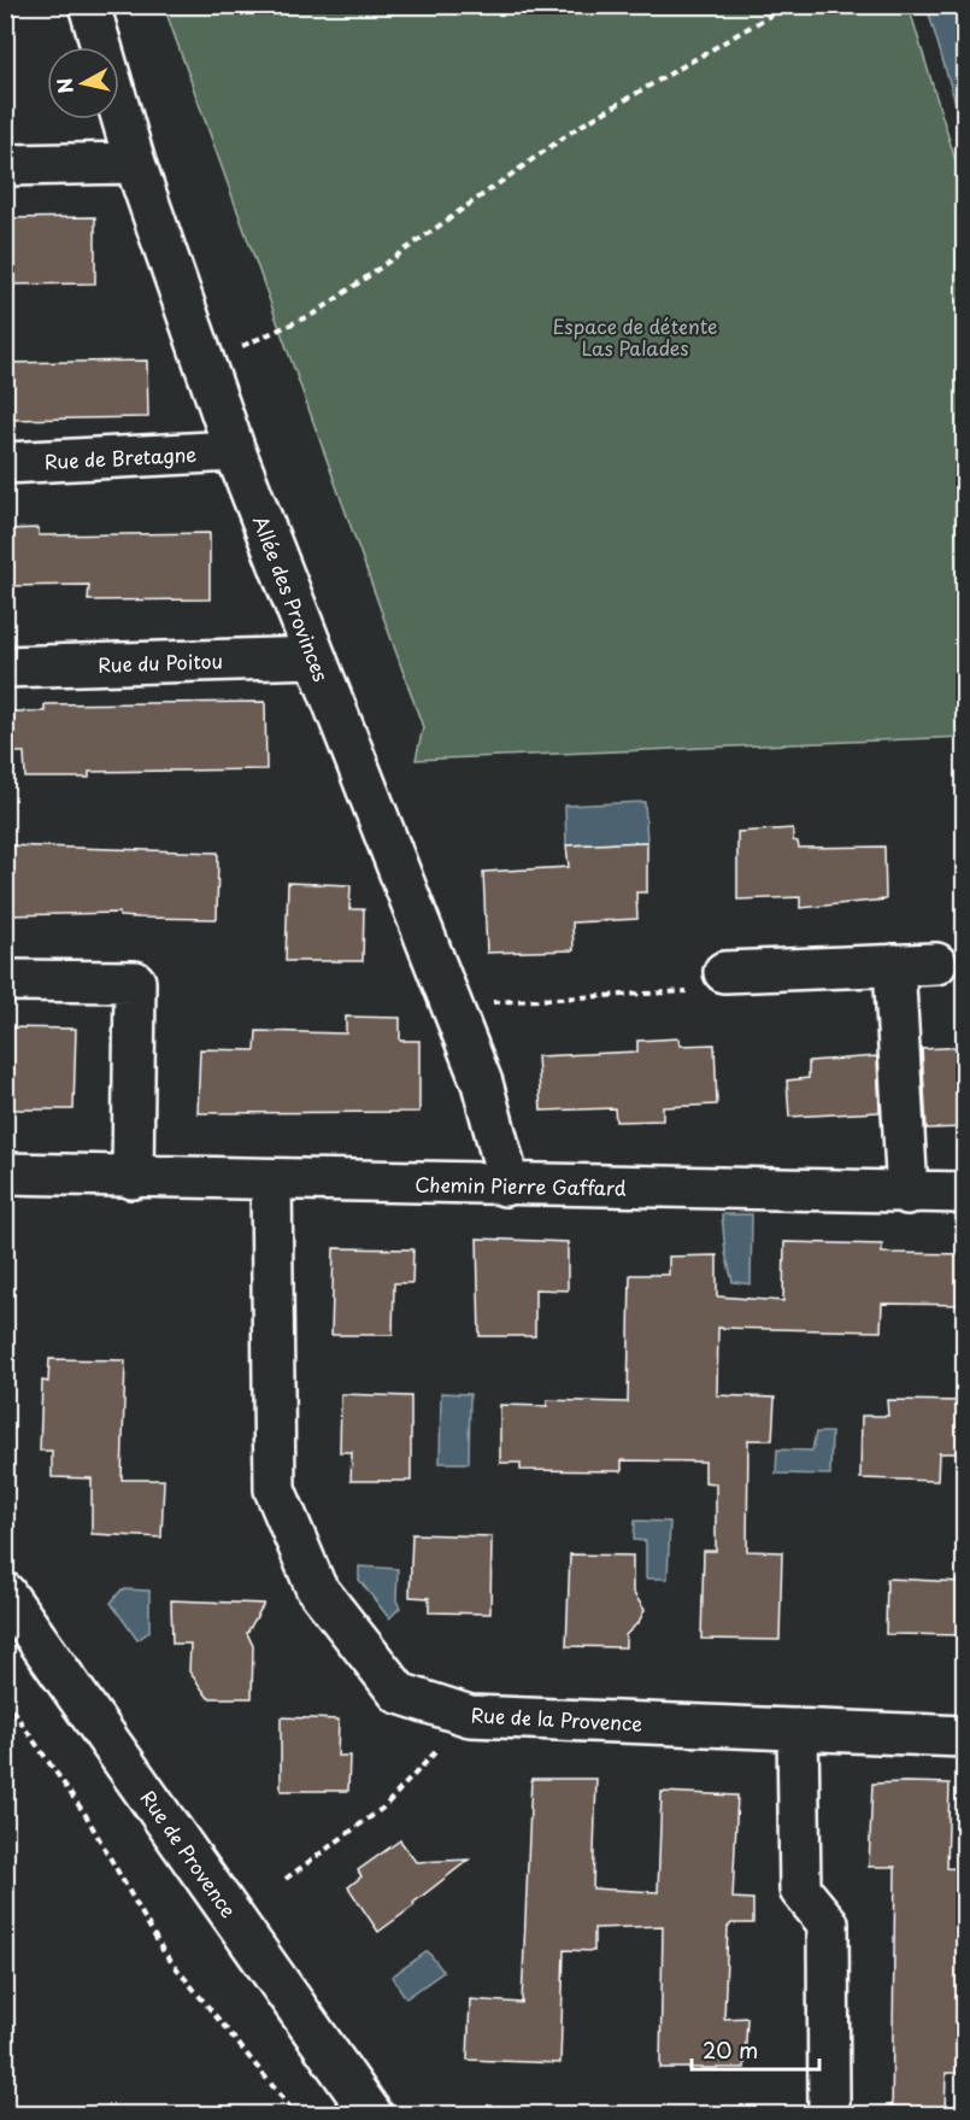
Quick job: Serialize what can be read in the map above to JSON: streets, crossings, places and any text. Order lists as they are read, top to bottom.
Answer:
{
  "streets": {
    "street": [
      "Rue de Bretagne",
      "Allée des Provinces",
      "Rue du Poitou",
      "Chemin Pierre Gaffard",
      "Rue de la Provence",
      "Rue de Provence"
    ]
  },
  "crossings": [
    ["Rue de Bretagne", "Allée des Provinces"],
    ["Allée des Provinces", "Rue du Poitou"],
    ["Allée des Provinces", "Chemin Pierre Gaffard"],
    ["Chemin Pierre Gaffard", "Rue de la Provence"]
  ],
  "parks": ["Espace de détente Las Palades"],
  "scale_bar": "20 m",
  "north": "left"
}
